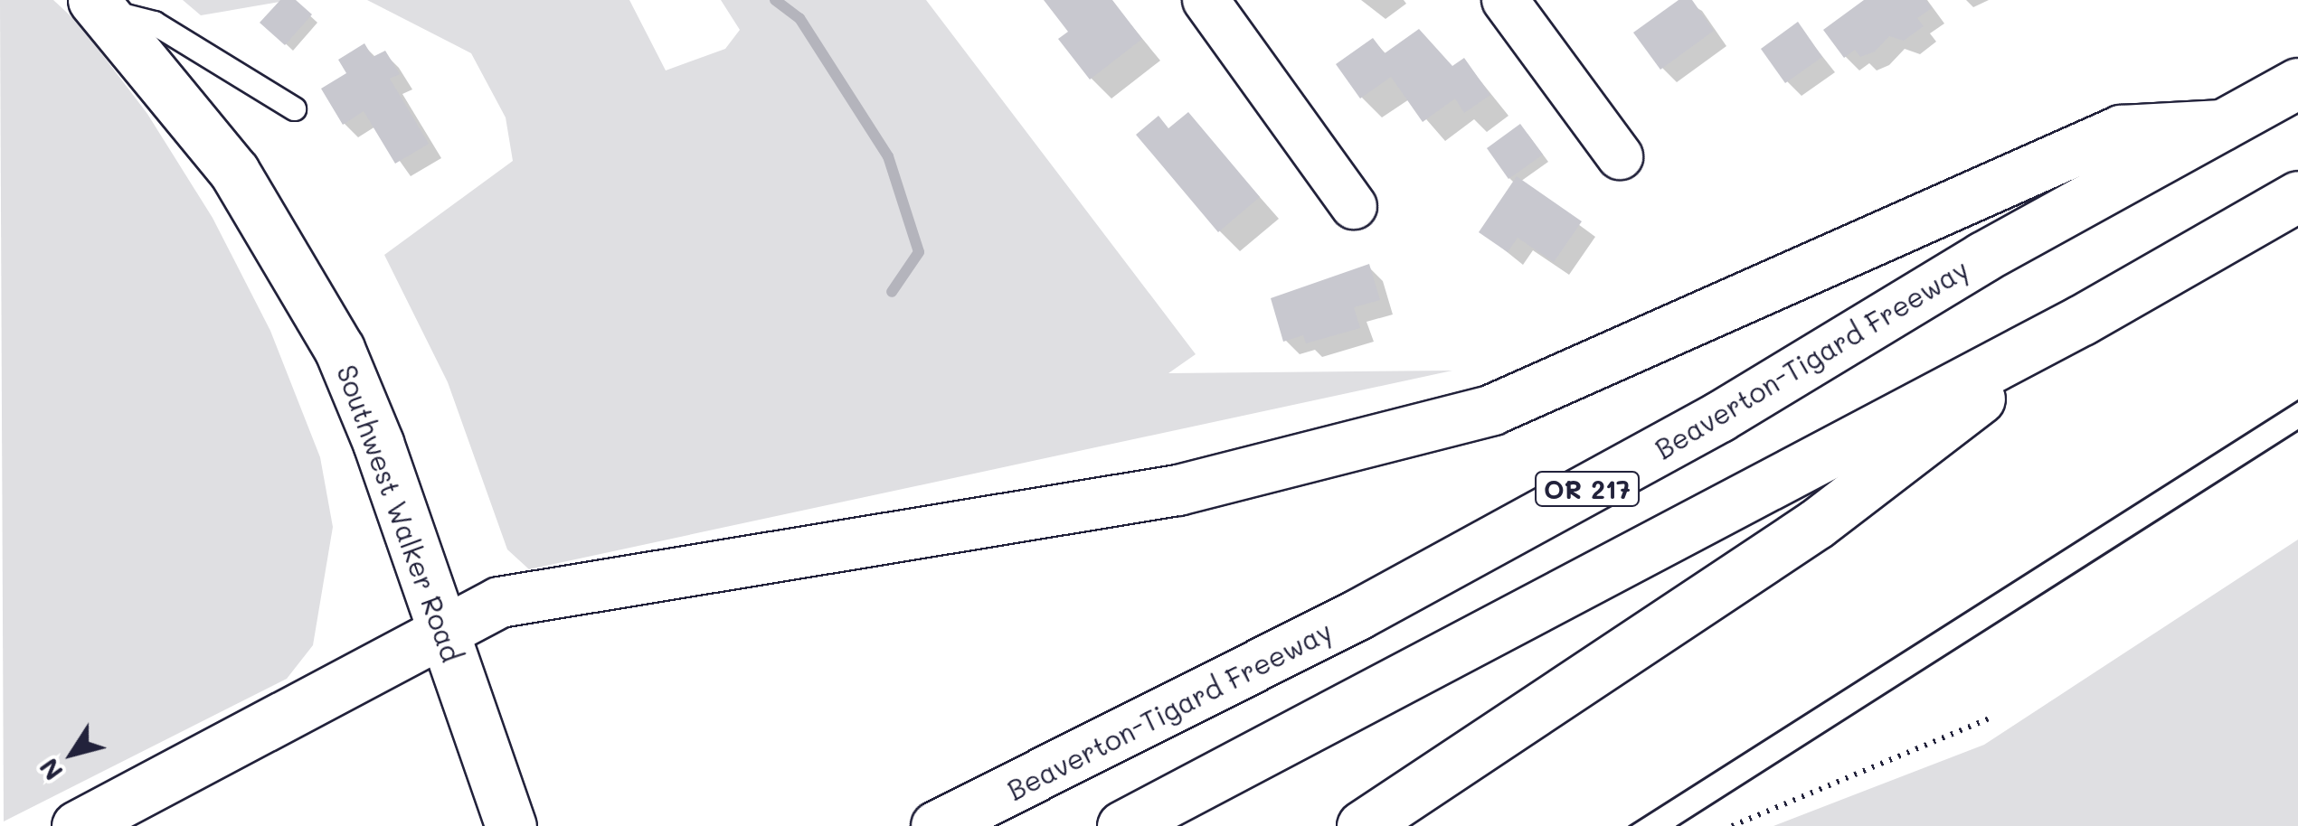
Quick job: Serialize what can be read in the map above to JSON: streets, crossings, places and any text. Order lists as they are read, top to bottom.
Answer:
{
  "streets": {
    "main road": ["Beaverton-Tigard Freeway", "OR 217", "Southwest Walker Road"]
  },
  "north": "bottom left"
}
